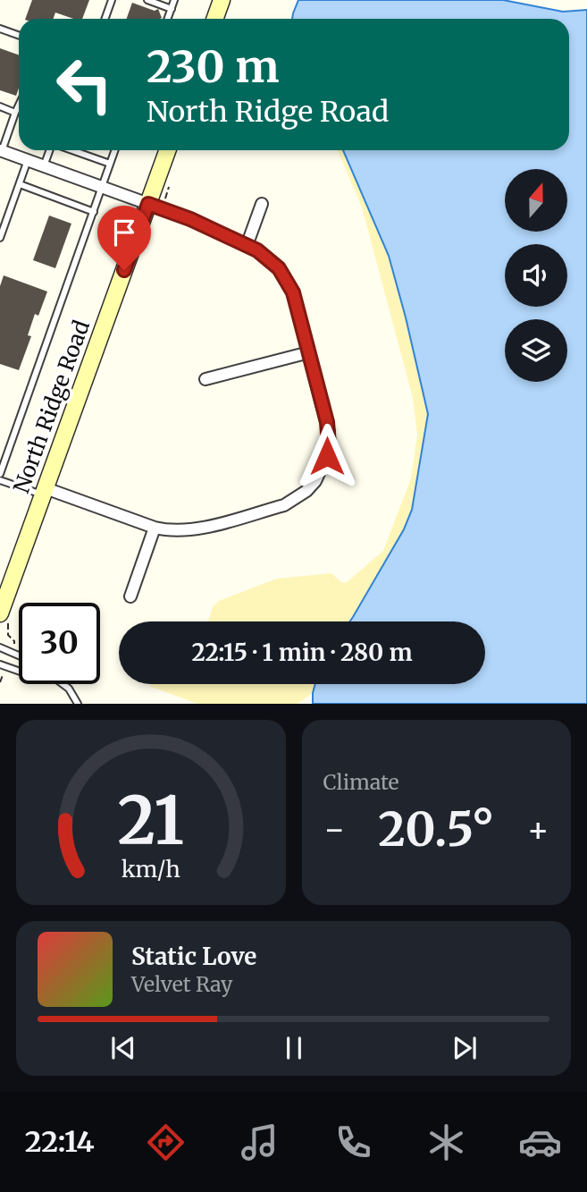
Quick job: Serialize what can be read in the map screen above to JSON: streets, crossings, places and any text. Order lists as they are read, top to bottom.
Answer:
{
  "streets": {
    "main road": ["North Ridge Road"]
  },
  "north": "top",
  "page": {
    "turn": ["230 m", "North Ridge Road"],
    "limit": "30",
    "trip": "22:15 · 1 min · 280 m",
    "tile": "Climate",
    "heat": ["−", "20.5°", "+"],
    "song": ["Static Love", "Velvet Ray"],
    "tabs": "22:14",
    "gauge": ["21", "km/h"]
  }
}
